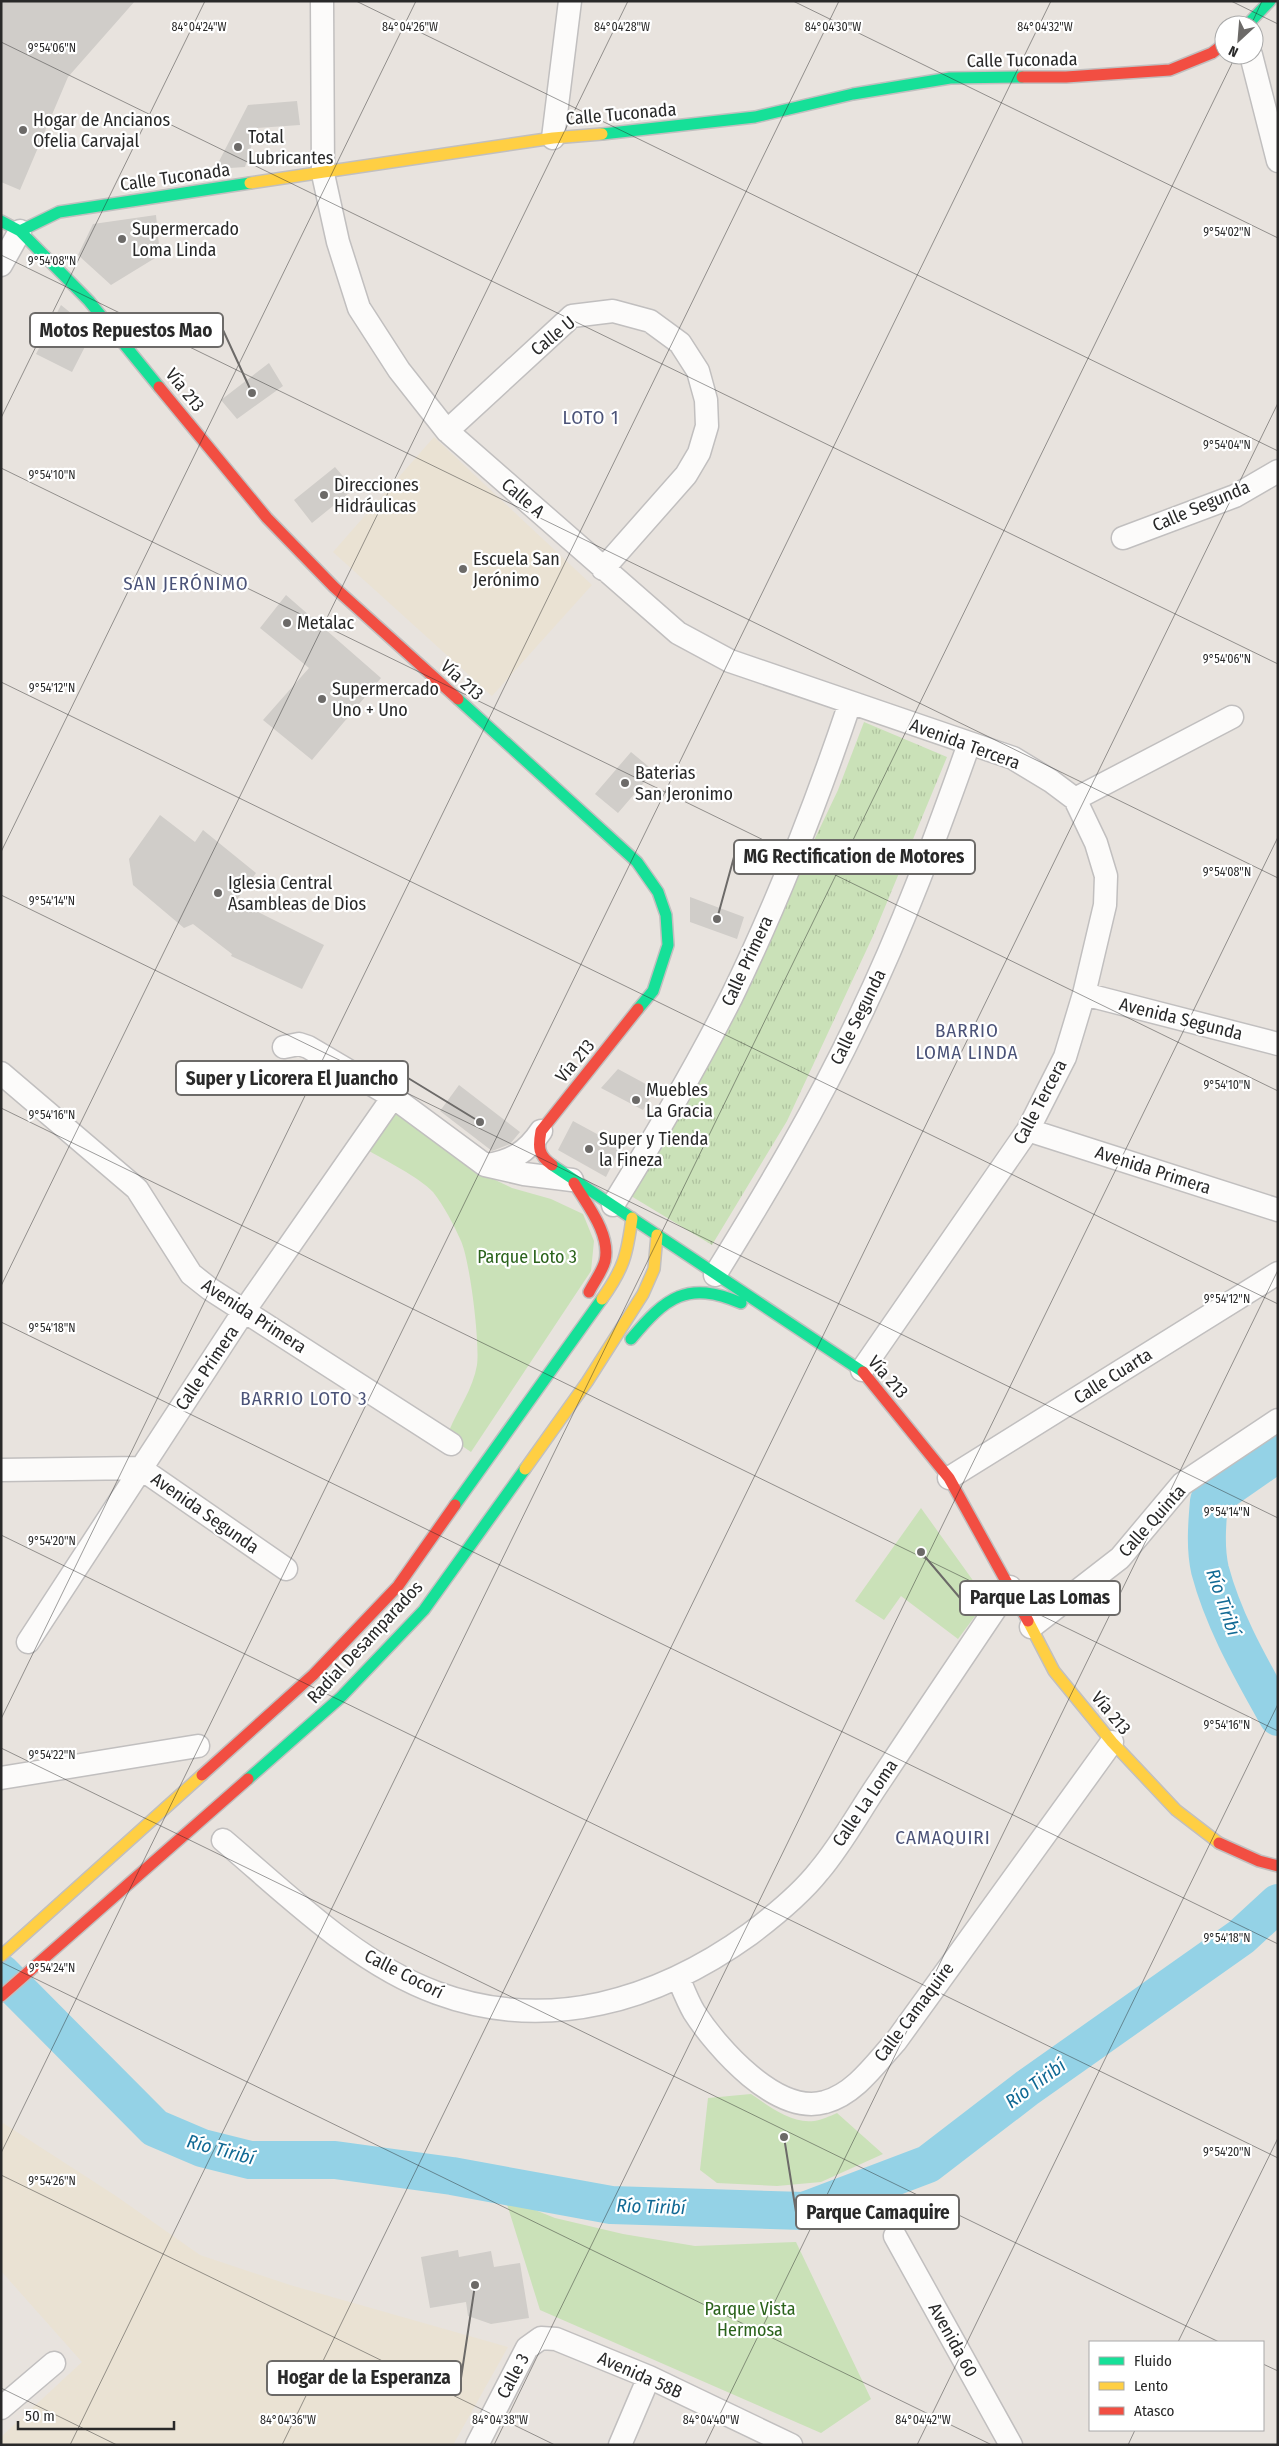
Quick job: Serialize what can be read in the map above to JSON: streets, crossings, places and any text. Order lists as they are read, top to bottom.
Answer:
{
  "streets": {
    "main road": ["Calle Tuconada", "Vía 213", "Radial Desamparados"],
    "street": [
      "Calle U",
      "Calle A",
      "Calle Segunda",
      "Avenida Tercera",
      "Calle Primera",
      "Avenida Segunda",
      "Calle Tercera",
      "Avenida Primera",
      "Calle Cuarta",
      "Calle Quinta",
      "Calle La Loma",
      "Calle Cocorí",
      "Calle Camaquire",
      "Avenida 60",
      "Avenida 58B",
      "Calle 3"
    ]
  },
  "crossings": [
    ["Calle Tuconada", "Vía 213"],
    ["Calle Tuconada", "Calle A"],
    ["Calle U", "Calle A"],
    ["Vía 213", "Calle Segunda"],
    ["Vía 213", "Calle Primera"],
    ["Vía 213", "Calle Tercera"],
    ["Vía 213", "Calle Cuarta"],
    ["Vía 213", "Calle Quinta"],
    ["Vía 213", "Radial Desamparados"],
    ["Vía 213", "Calle La Loma"],
    ["Vía 213", "Calle Camaquire"],
    ["Calle A", "Avenida Tercera"],
    ["Calle A", "Calle Primera"],
    ["Calle Segunda", "Avenida Tercera"],
    ["Avenida Tercera", "Calle Primera"],
    ["Avenida Tercera", "Calle Tercera"],
    ["Calle Primera", "Avenida Segunda"],
    ["Calle Primera", "Avenida Primera"],
    ["Avenida Segunda", "Calle Tercera"],
    ["Calle Tercera", "Avenida Primera"],
    ["Calle La Loma", "Calle Cocorí"],
    ["Calle La Loma", "Calle Camaquire"],
    ["Calle Cocorí", "Calle Camaquire"],
    ["Avenida 58B", "Calle 3"]
  ],
  "districts": [
    "LOTO 1",
    "SAN JERÓNIMO",
    "BARRIO LOMA LINDA",
    "BARRIO LOTO 3",
    "CAMAQUIRI"
  ],
  "water": ["Río Tiribí"],
  "parks": ["Parque Loto 3", "Parque Vista Hermosa"],
  "places": [
    "Hogar de Ancianos Ofelia Carvajal",
    "Total Lubricantes",
    "Supermercado Loma Linda",
    "Motos Repuestos Mao",
    "Direcciones Hidráulicas",
    "Escuela San Jerónimo",
    "Metalac",
    "Supermercado Uno + Uno",
    "Baterias San Jeronimo",
    "Iglesia Central Asambleas de Dios",
    "MG Rectification de Motores",
    "Muebles La Gracia",
    "Super y Licorera El Juancho",
    "Super y Tienda la Fineza",
    "Parque Las Lomas",
    "Parque Camaquire",
    "Hogar de la Esperanza"
  ],
  "legend": ["Fluido", "Lento", "Atasco"],
  "scale_bar": "50 m",
  "north": "bottom left",
  "coordinates": [
    "84°04'24\"W",
    "84°04'26\"W",
    "84°04'28\"W",
    "84°04'30\"W",
    "84°04'32\"W",
    "9°54'06\"N",
    "9°54'02\"N",
    "9°54'08\"N",
    "9°54'04\"N",
    "9°54'10\"N",
    "9°54'12\"N",
    "9°54'14\"N",
    "9°54'16\"N",
    "9°54'18\"N",
    "9°54'20\"N",
    "9°54'22\"N",
    "9°54'24\"N",
    "9°54'26\"N",
    "84°04'36\"W",
    "84°04'38\"W",
    "84°04'40\"W",
    "84°04'42\"W"
  ]
}
